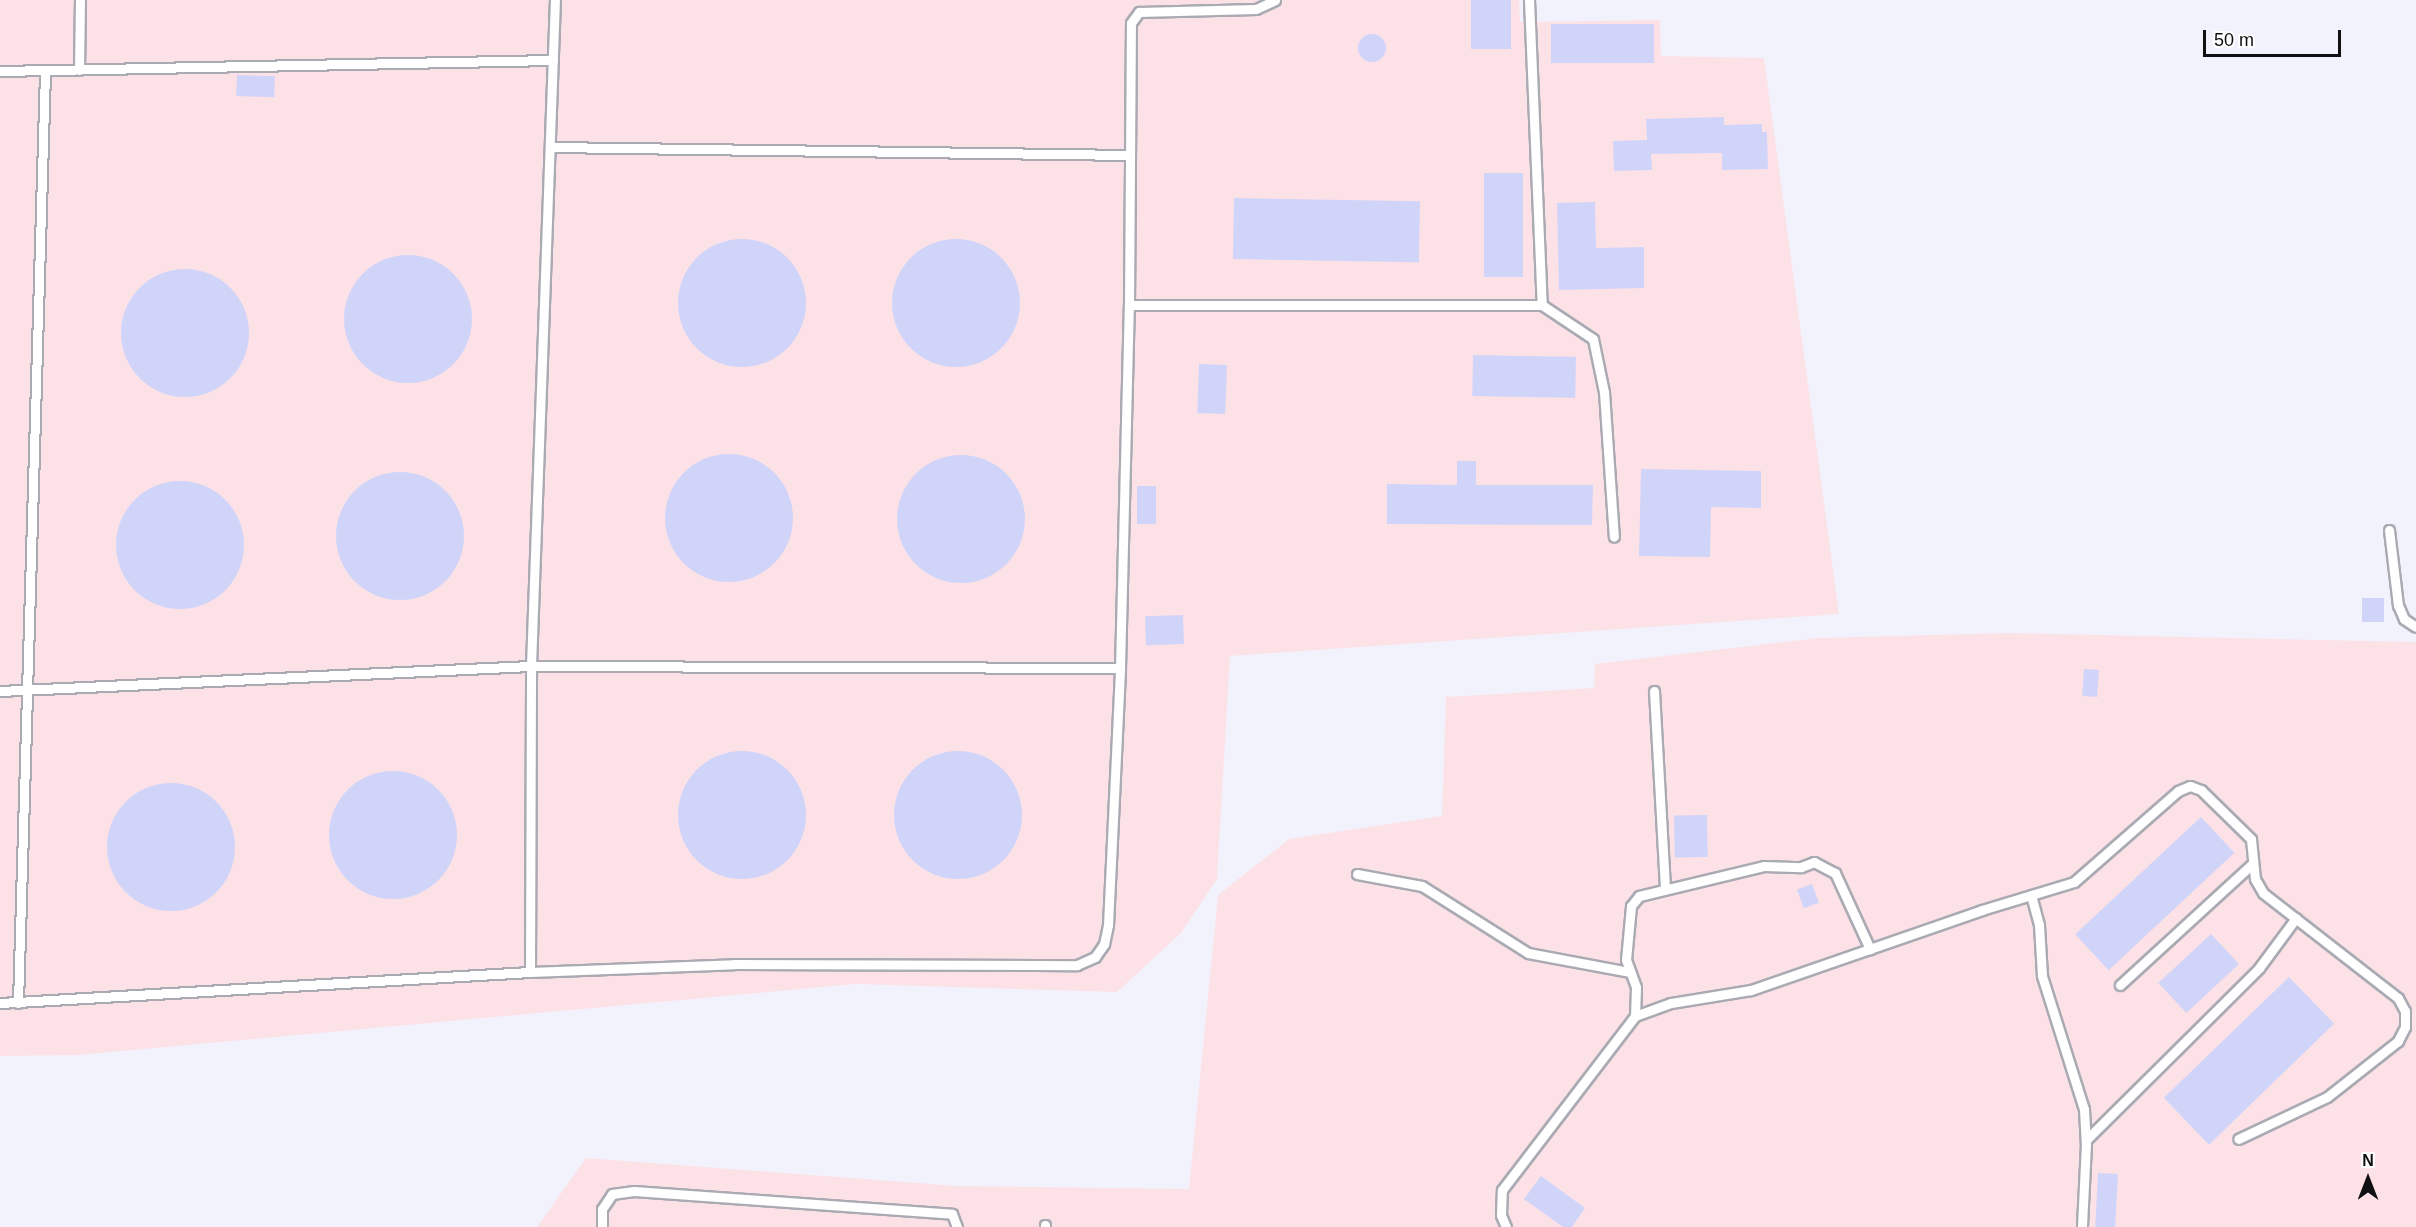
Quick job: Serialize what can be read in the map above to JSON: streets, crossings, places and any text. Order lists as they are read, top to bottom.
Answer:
{
  "scale_bar": "50 m",
  "north": "top"
}
